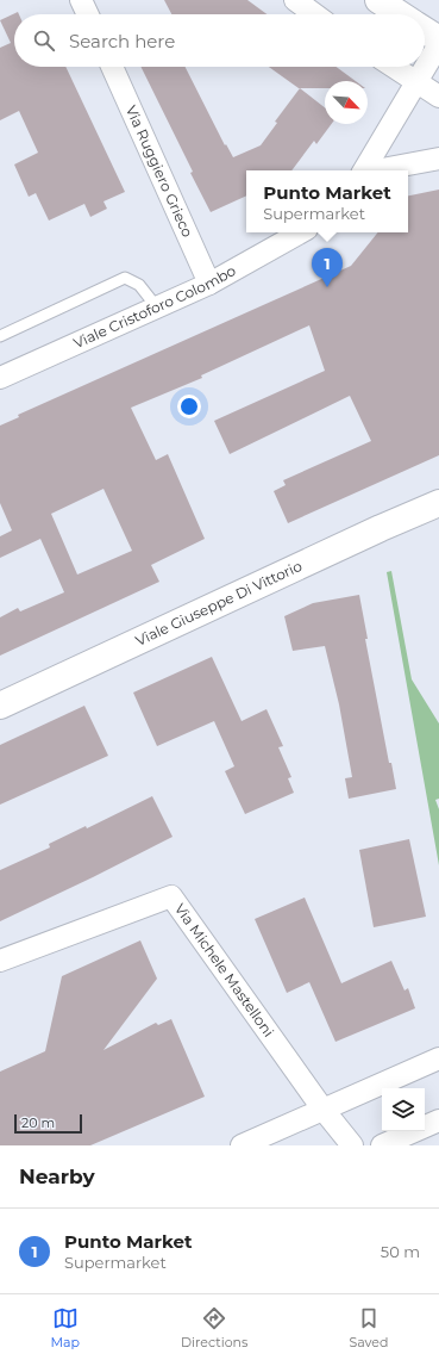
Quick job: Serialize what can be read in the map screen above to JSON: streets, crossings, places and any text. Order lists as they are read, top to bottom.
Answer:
{
  "streets": {
    "street": [
      "Via Ruggiero Grieco",
      "Viale Cristoforo Colombo",
      "Viale Giuseppe Di Vittorio",
      "Via Michele Mastelloni"
    ]
  },
  "crossings": [
    ["Via Ruggiero Grieco", "Viale Cristoforo Colombo"]
  ],
  "scale_bar": "20 m",
  "north": "bottom right",
  "page": {
    "search": "Search here",
    "popup": ["Punto Market", "Supermarket"],
    "pins": "1",
    "scale": "20 m",
    "heading": "Nearby",
    "list": [
      {
        "mark": "1",
        "name": "Punto Market",
        "note": "Supermarket",
        "value": "50 m"
      }
    ],
    "nav": ["Map", "Directions", "Saved"]
  }
}
